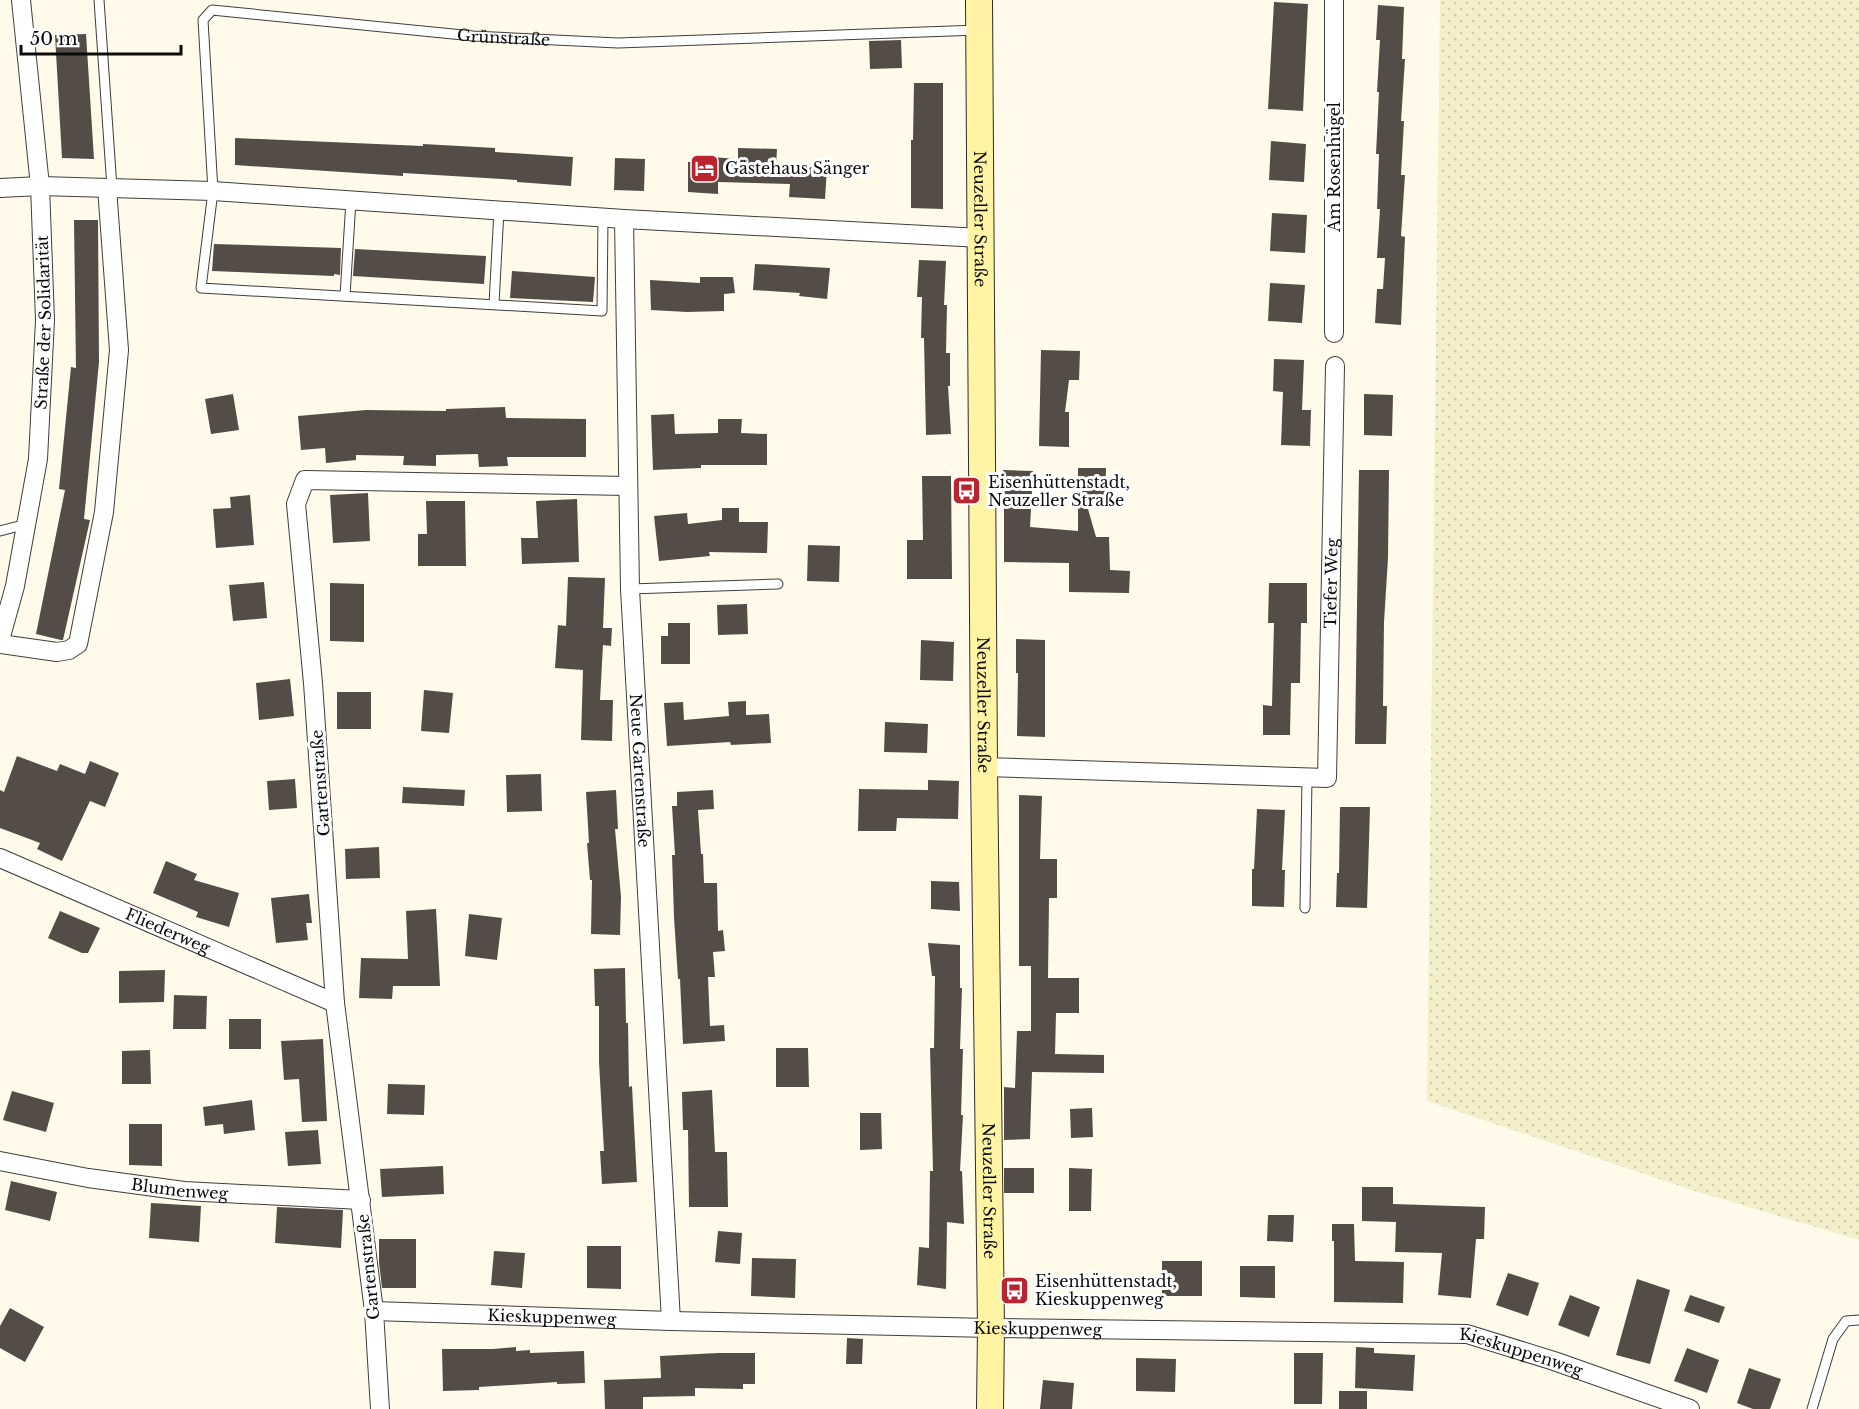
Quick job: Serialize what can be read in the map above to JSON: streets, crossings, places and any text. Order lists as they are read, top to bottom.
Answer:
{
  "streets": {
    "main road": ["Neuzeller Straße"],
    "street": [
      "Am Rosenhügel",
      "Straße der Solidarität",
      "Tiefer Weg",
      "Neue Gartenstraße",
      "Gartenstraße",
      "Fliederweg",
      "Blumenweg",
      "Kieskuppenweg"
    ],
    "lane": ["Grünstraße"]
  },
  "crossings": [
    ["Grünstraße", "Neuzeller Straße"],
    ["Neuzeller Straße", "Tiefer Weg"],
    ["Neuzeller Straße", "Kieskuppenweg"],
    ["Neue Gartenstraße", "Gartenstraße"],
    ["Neue Gartenstraße", "Kieskuppenweg"],
    ["Gartenstraße", "Fliederweg"],
    ["Gartenstraße", "Blumenweg"],
    ["Gartenstraße", "Kieskuppenweg"]
  ],
  "places": {
    "hotel": ["Gästehaus Sänger"],
    "bus stop": ["Eisenhüttenstadt, Neuzeller Straße", "Eisenhüttenstadt, Kieskuppenweg"]
  },
  "scale_bar": "50 m"
}
